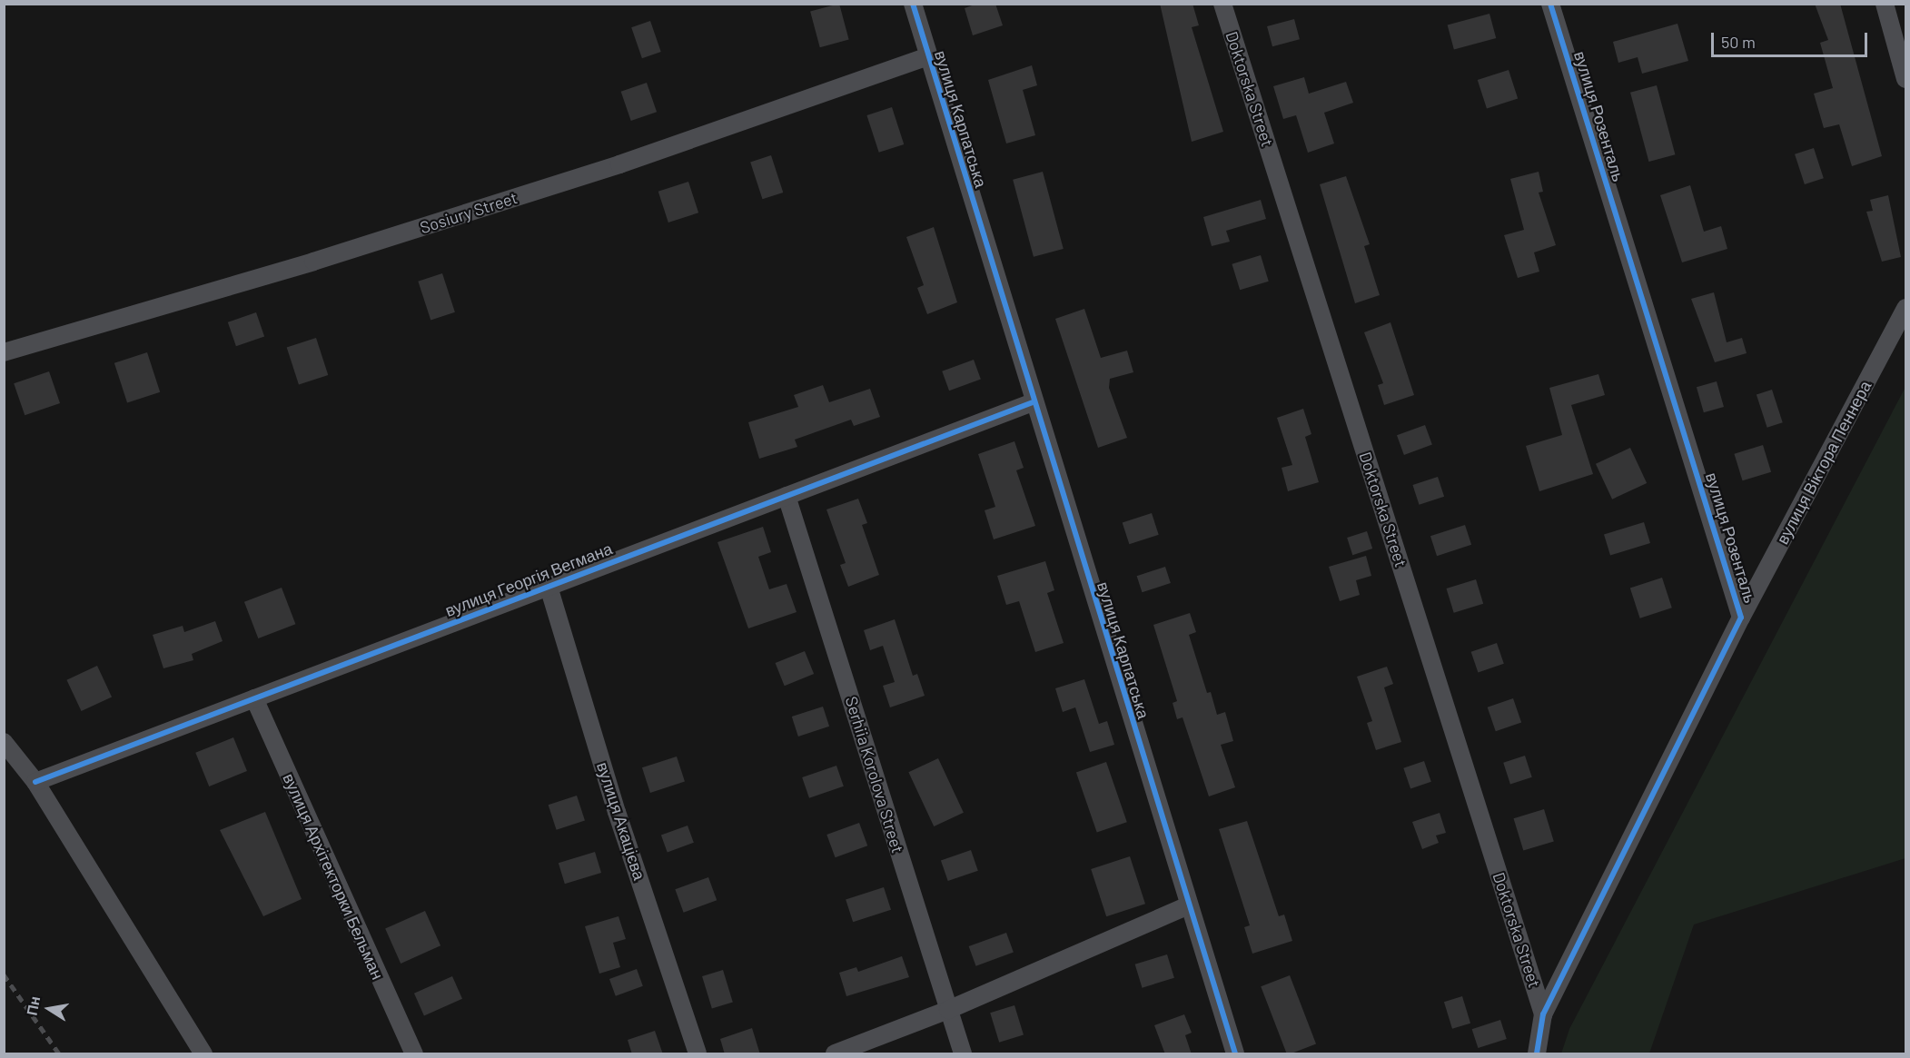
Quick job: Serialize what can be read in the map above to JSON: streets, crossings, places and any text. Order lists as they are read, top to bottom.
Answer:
{
  "streets": {
    "street": [
      "Doktorska Street",
      "вулиця Розенталь",
      "вулиця Карпатська",
      "Sosiury Street",
      "вулиця Віктора Пеннера",
      "вулиця Георгія Вегмана",
      "Serhiia Korolova Street",
      "вулиця Акацієва",
      "вулиця Архітекторки Бельман"
    ]
  },
  "crossings": [
    ["Doktorska Street", "вулиця Розенталь"],
    ["вулиця Розенталь", "вулиця Віктора Пеннера"],
    ["вулиця Карпатська", "Sosiury Street"],
    ["вулиця Карпатська", "вулиця Георгія Вегмана"],
    ["вулиця Георгія Вегмана", "Serhiia Korolova Street"],
    ["вулиця Георгія Вегмана", "вулиця Акацієва"],
    ["вулиця Георгія Вегмана", "вулиця Архітекторки Бельман"]
  ],
  "scale_bar": "50 m",
  "north": "left"
}
